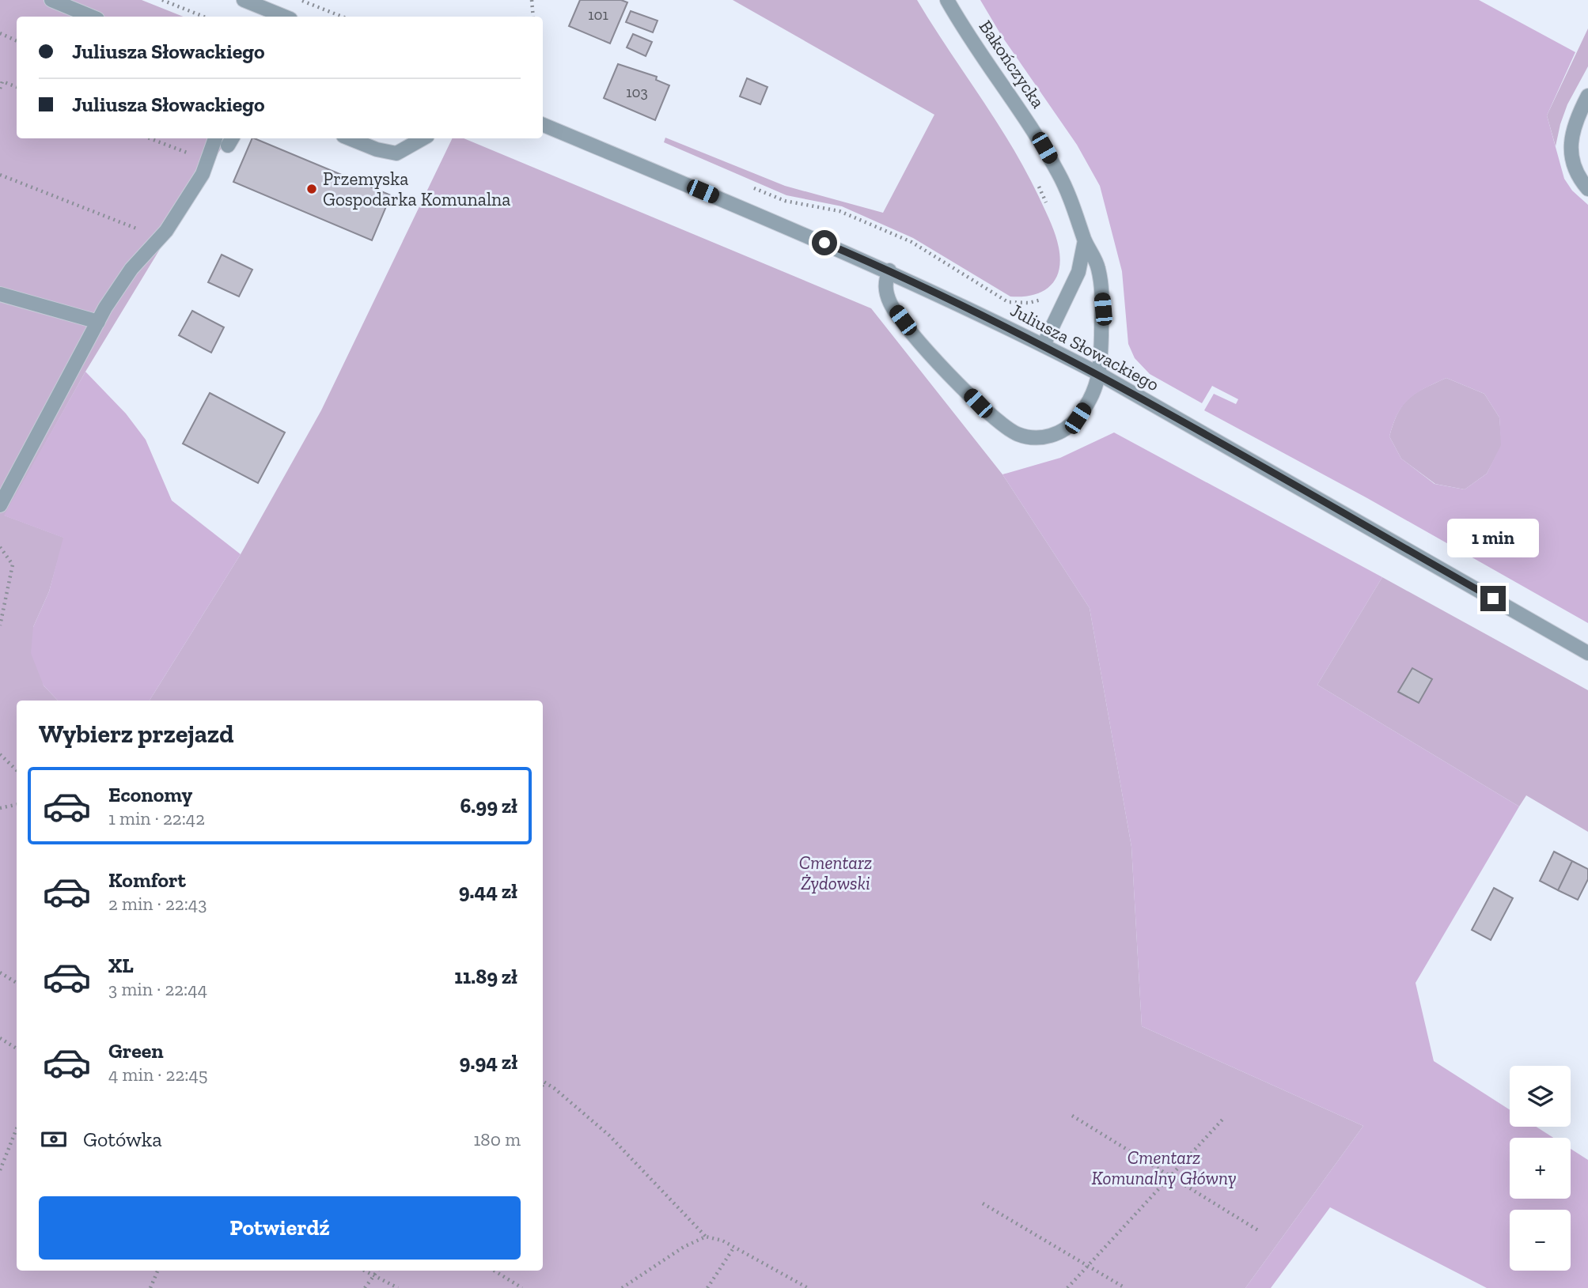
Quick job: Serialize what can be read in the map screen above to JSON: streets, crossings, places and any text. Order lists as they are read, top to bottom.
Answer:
{
  "streets": {
    "street": ["Bakończycka", "Juliusza Słowackiego"]
  },
  "crossings": [
    ["Bakończycka", "Juliusza Słowackiego"]
  ],
  "parks": ["Cmentarz Żydowski", "Cmentarz Komunalny Główny"],
  "places": ["Przemyska Gospodarka Komunalna"],
  "house_numbers": ["101", "103"],
  "page": {
    "banner": ["Juliusza Słowackiego", "Juliusza Słowackiego"],
    "bubble": "1 min",
    "heading": "Wybierz przejazd",
    "list": [
      {
        "name": "Economy",
        "note": "1 min · 22:42",
        "value": "6.99 zł"
      },
      {
        "name": "Komfort",
        "note": "2 min · 22:43",
        "value": "9.44 zł"
      },
      {
        "name": "XL",
        "note": "3 min · 22:44",
        "value": "11.89 zł"
      },
      {
        "name": "Green",
        "note": "4 min · 22:45",
        "value": "9.94 zł"
      }
    ],
    "map_buttons": ["+", "−"],
    "pay": ["Gotówka", "180 m"],
    "buttons": "Potwierdź"
  }
}
